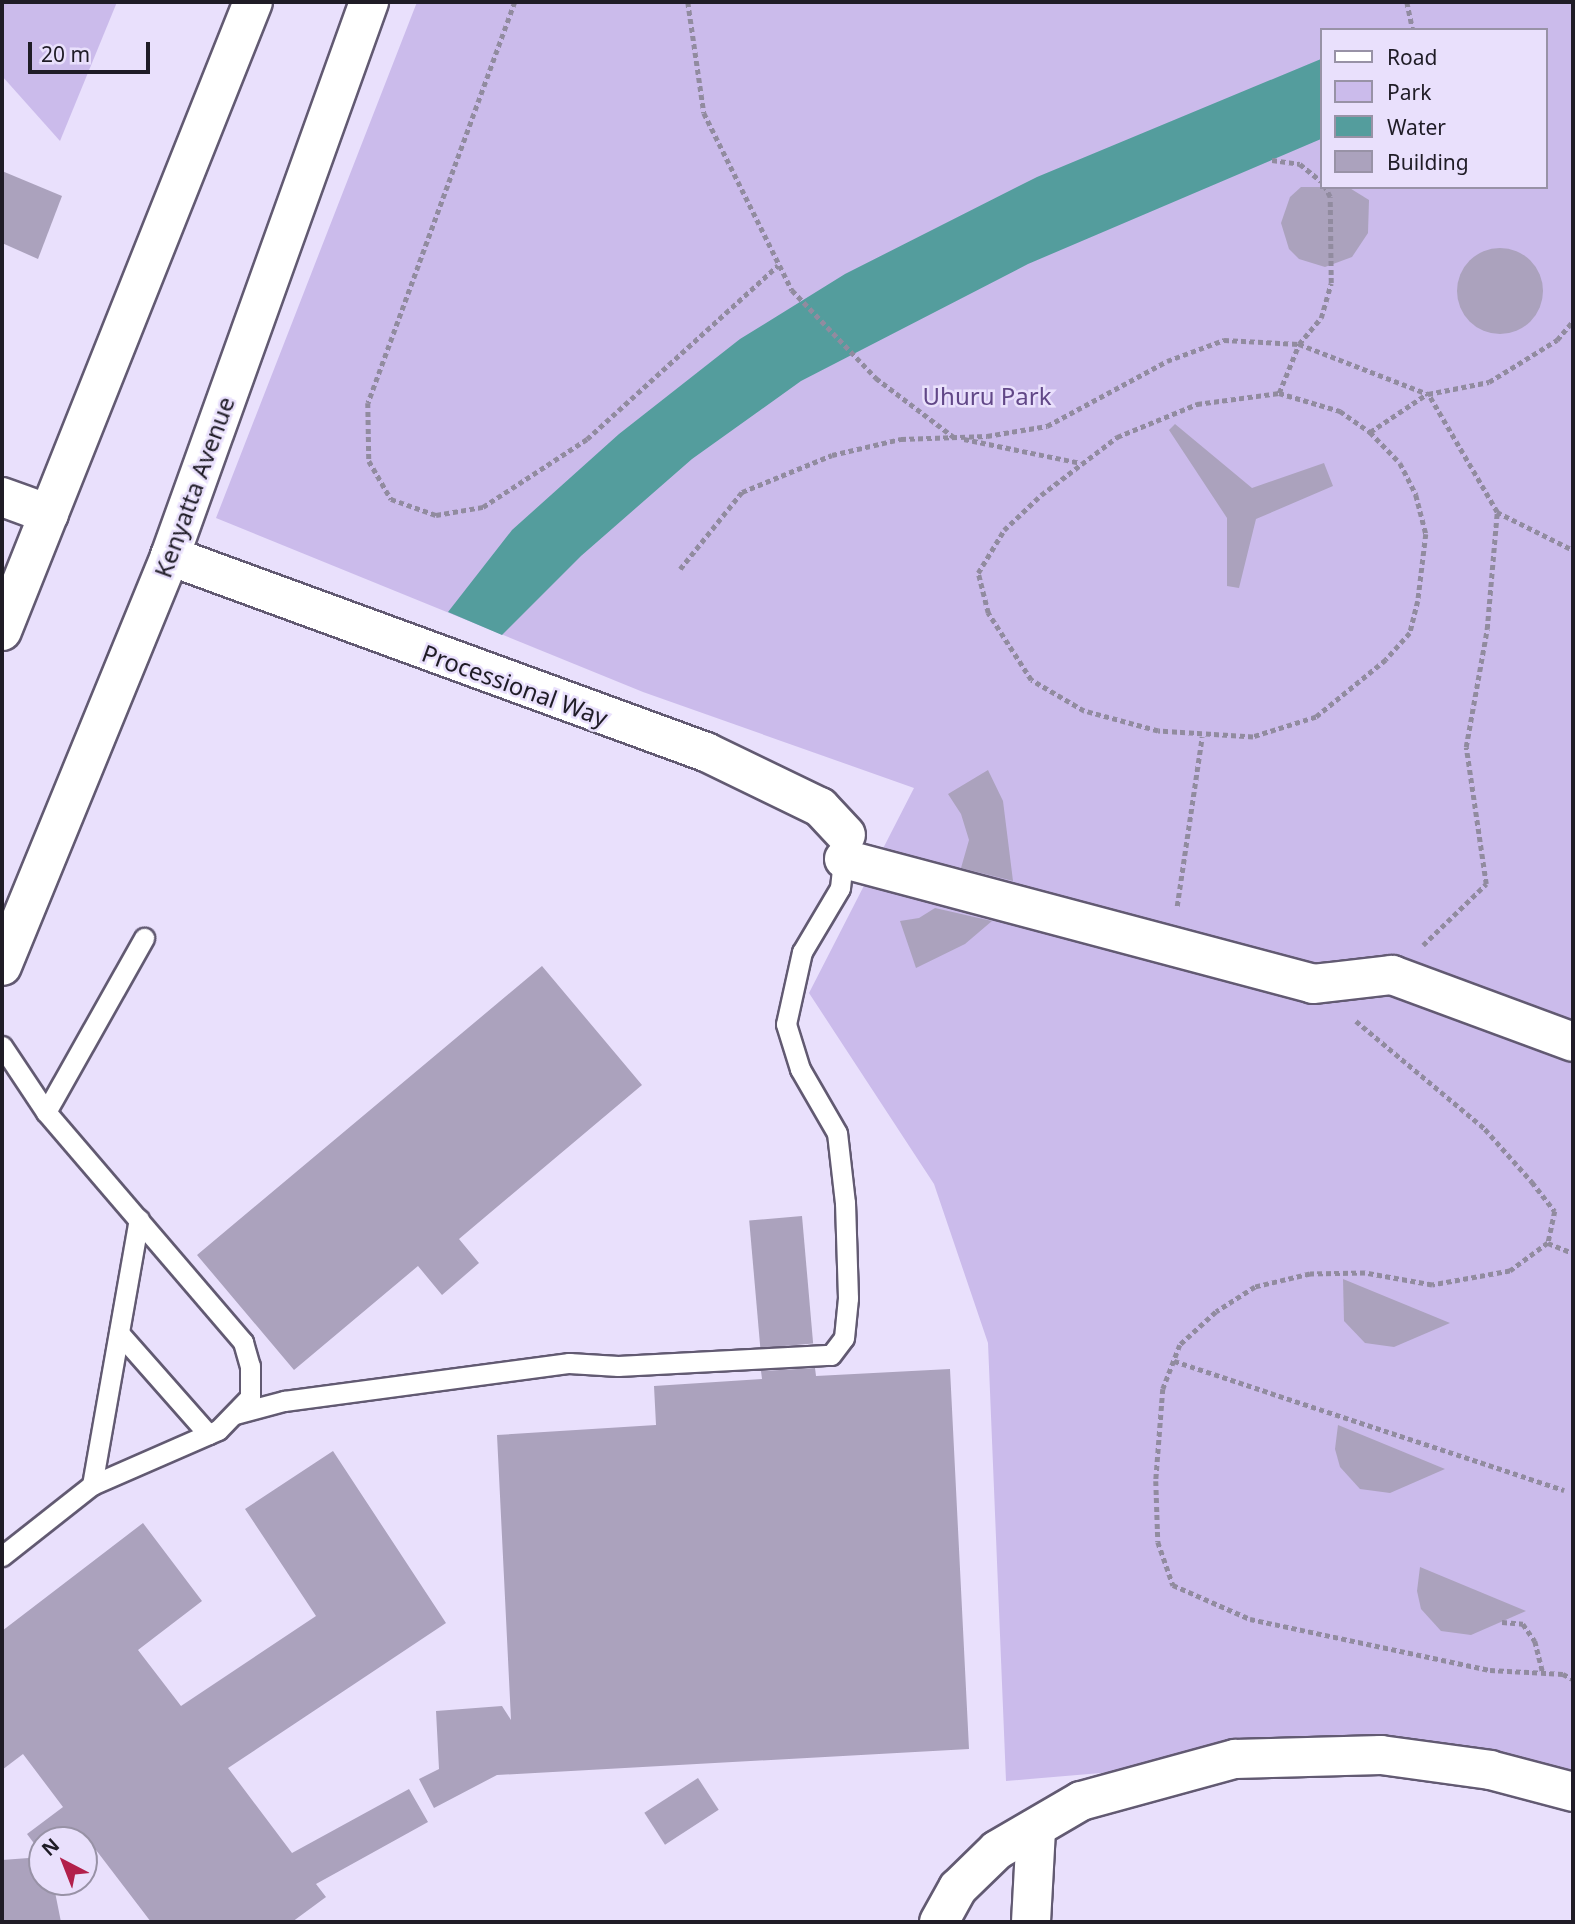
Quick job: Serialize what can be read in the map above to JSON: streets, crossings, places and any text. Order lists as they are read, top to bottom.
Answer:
{
  "streets": {
    "street": ["Kenyatta Avenue", "Processional Way"]
  },
  "crossings": [
    ["Kenyatta Avenue", "Processional Way"]
  ],
  "parks": ["Uhuru Park"],
  "legend": [
    "Road",
    "Park",
    "Water",
    "Building"
  ],
  "scale_bar": "20 m",
  "north": "top left"
}
